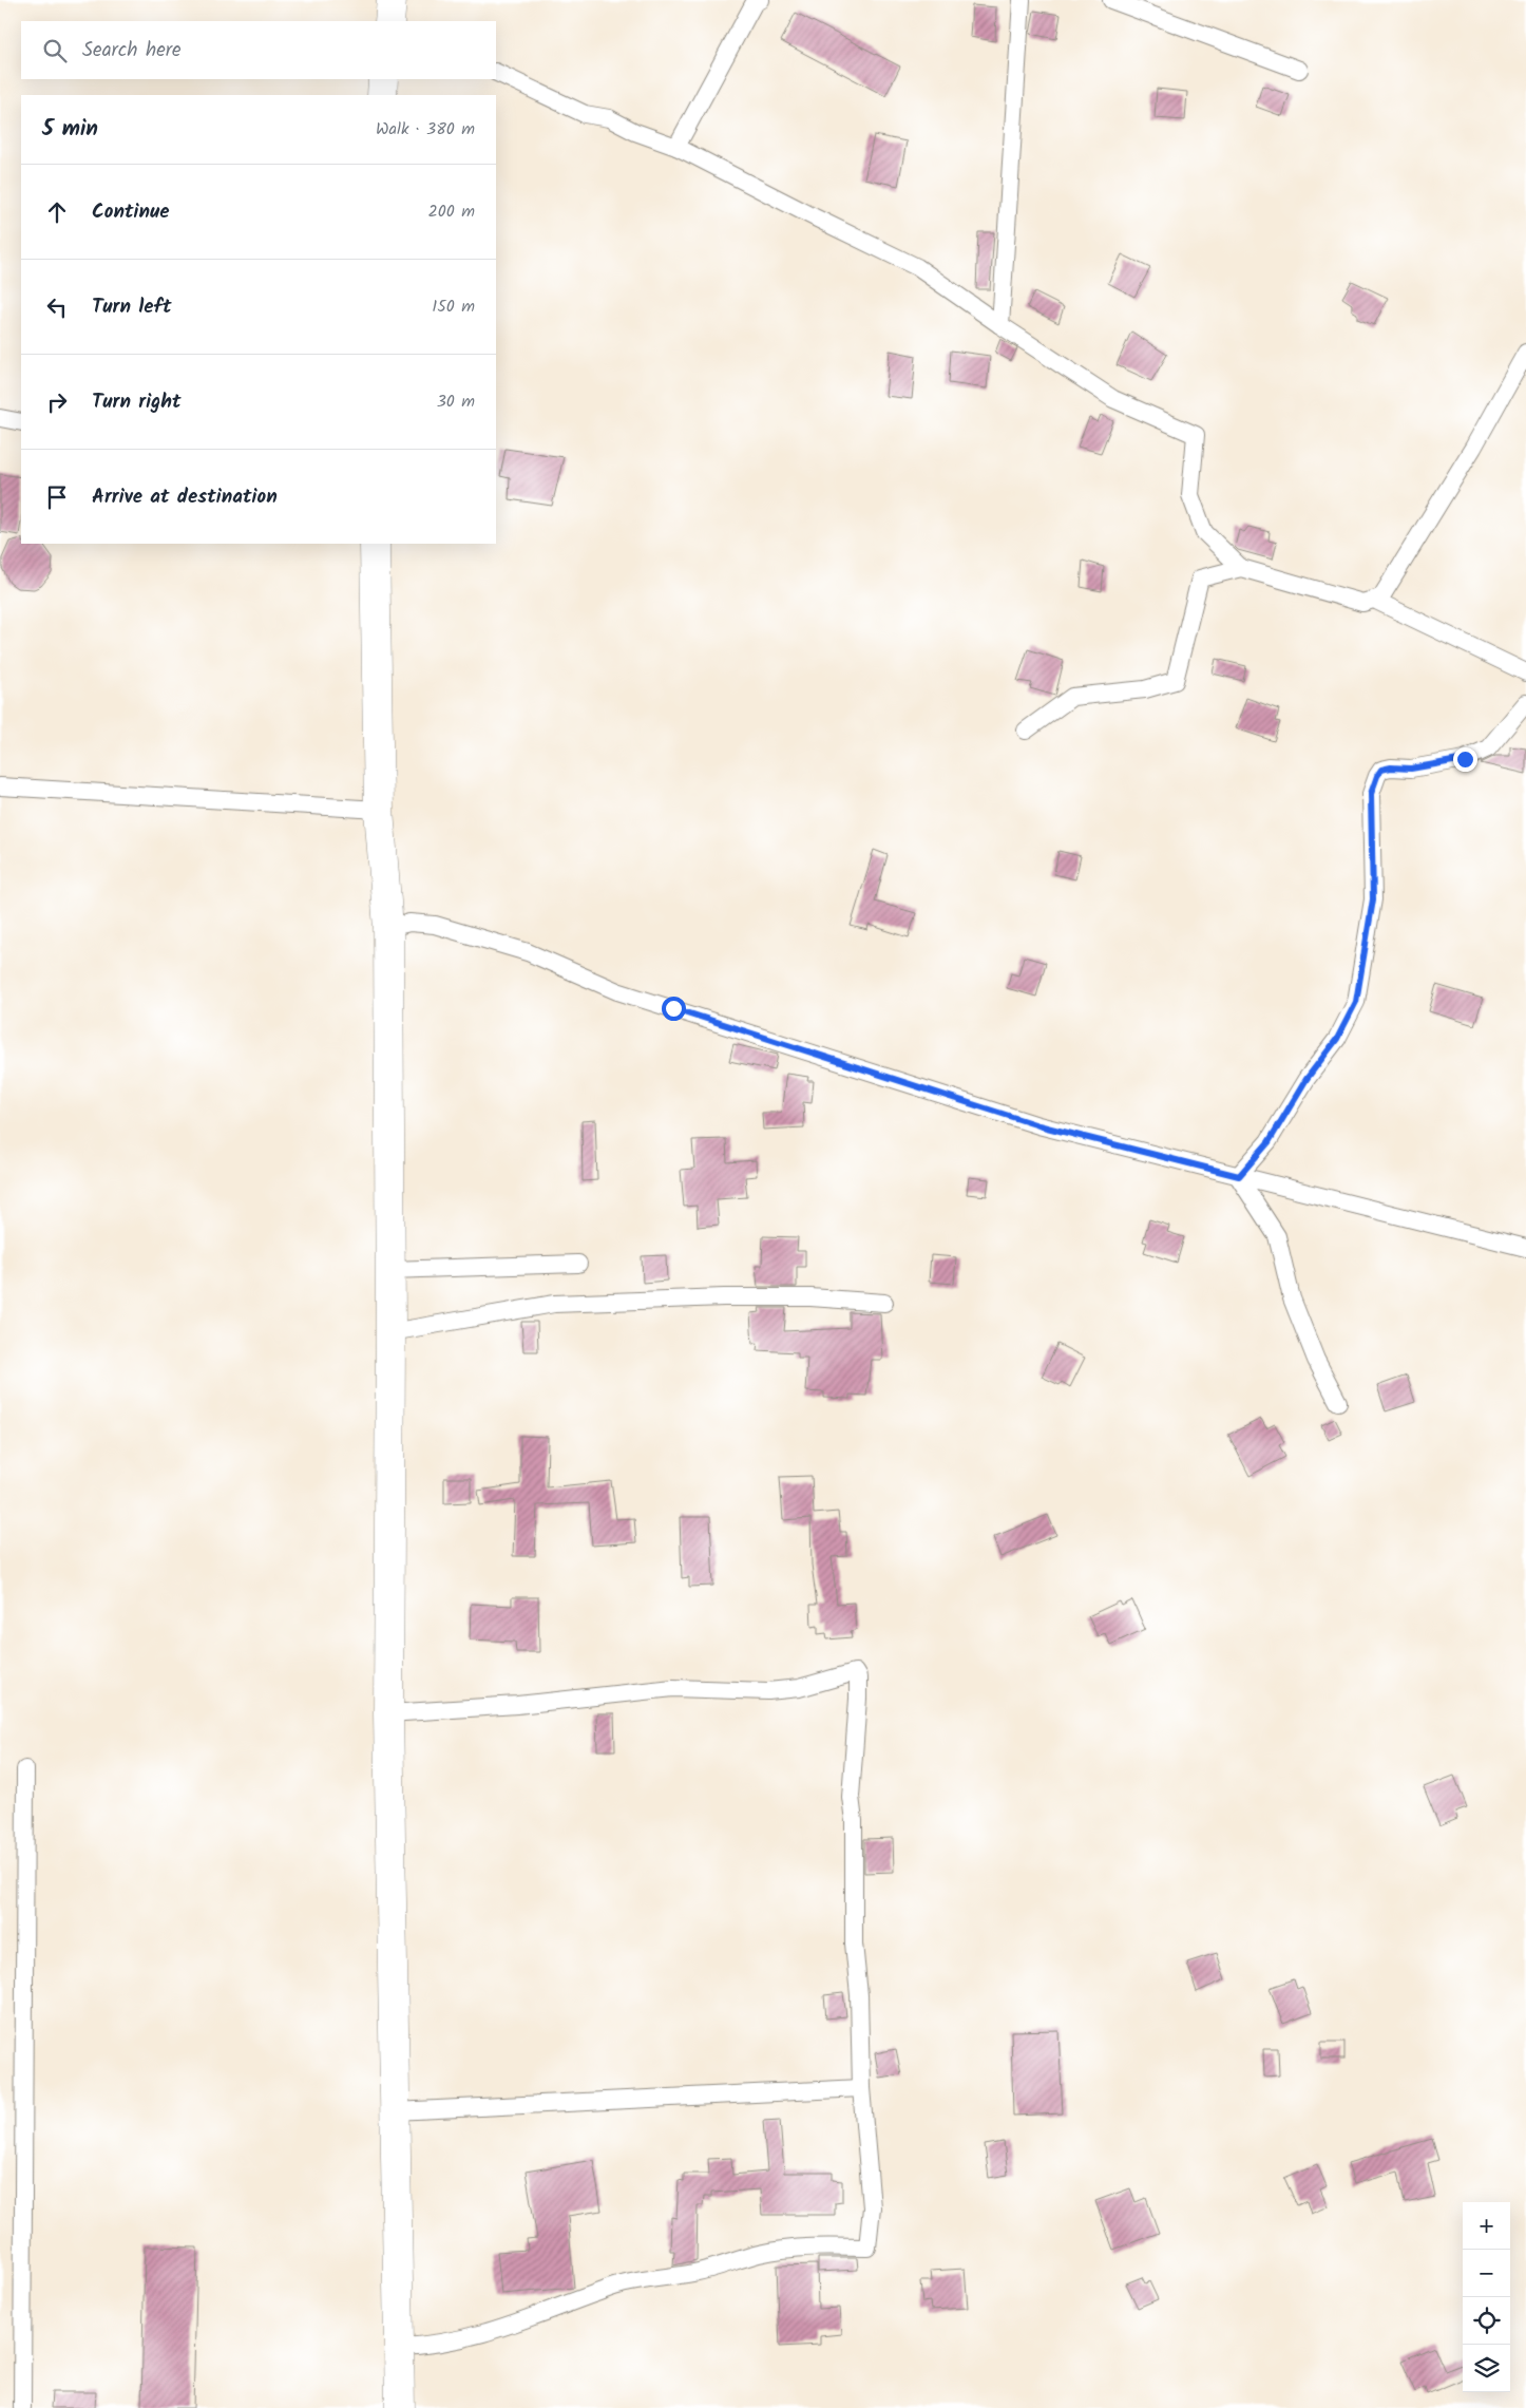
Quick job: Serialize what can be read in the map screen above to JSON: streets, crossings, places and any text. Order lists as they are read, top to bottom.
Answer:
{
  "page": {
    "search": "Search here",
    "heading": ["5 min", "Walk · 380 m"],
    "list": [
      ["Continue", "200 m"],
      ["Turn left", "150 m"],
      ["Turn right", "30 m"],
      "Arrive at destination"
    ],
    "map_buttons": ["+", "−"]
  }
}
